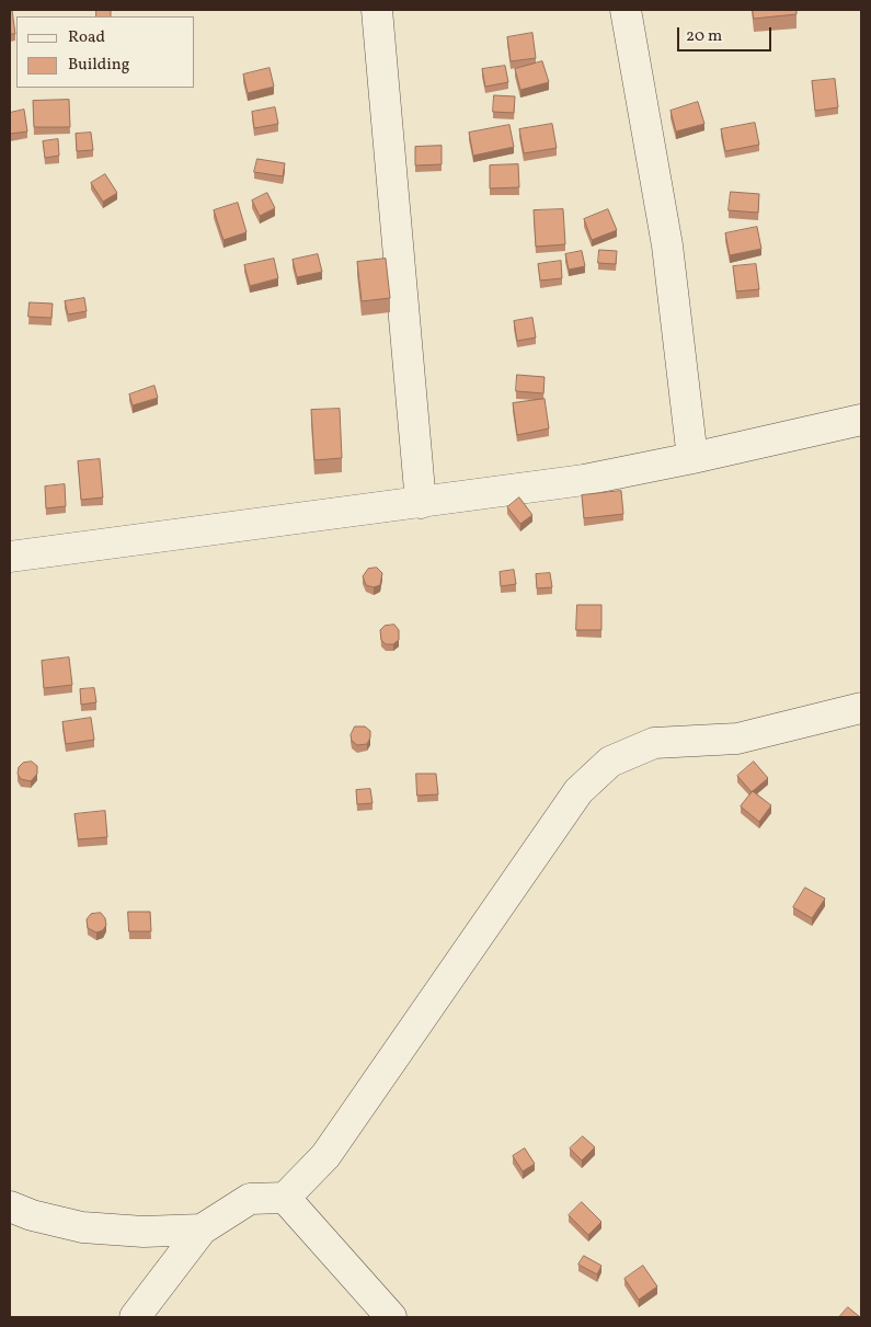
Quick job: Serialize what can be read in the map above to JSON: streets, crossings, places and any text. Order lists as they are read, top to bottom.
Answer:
{
  "legend": ["Road", "Building"],
  "scale_bar": "20 m"
}
